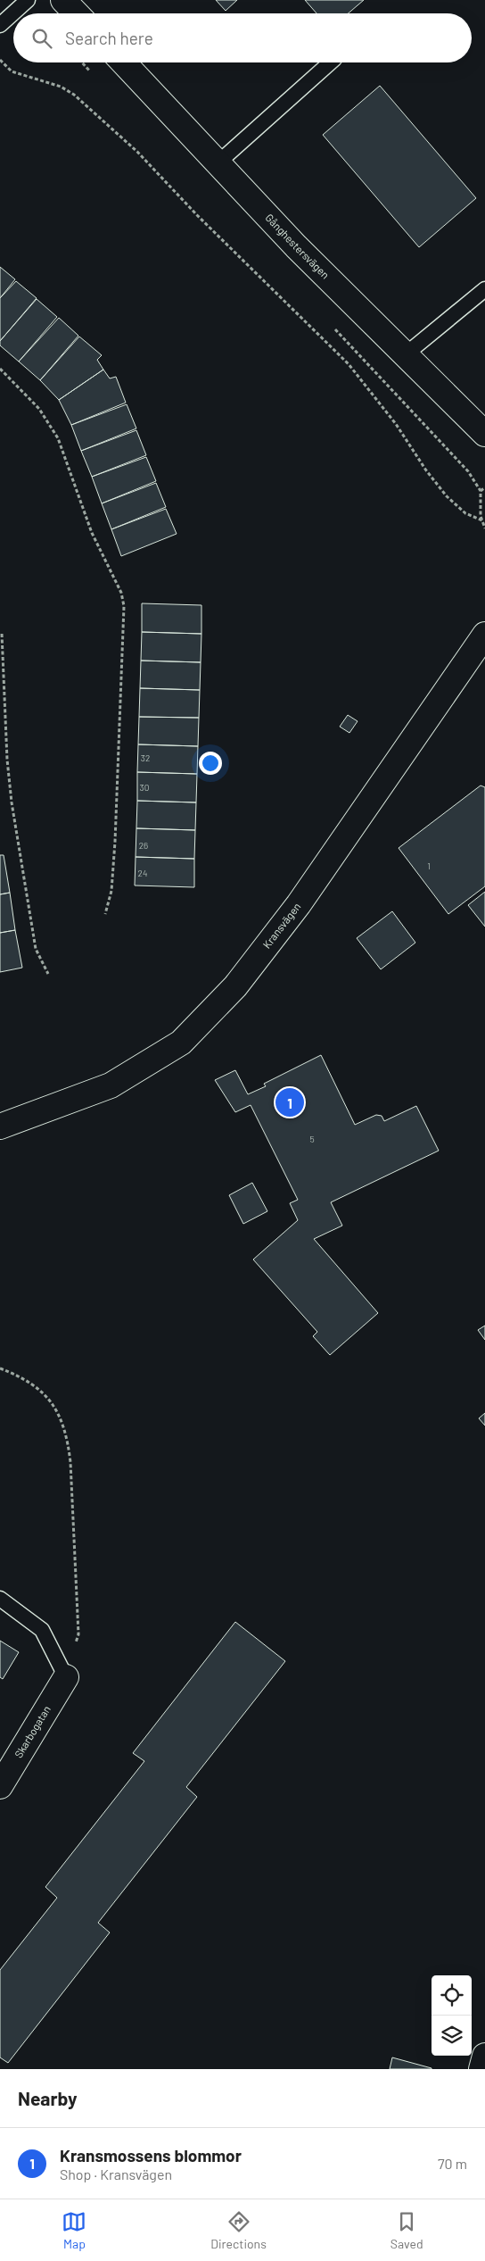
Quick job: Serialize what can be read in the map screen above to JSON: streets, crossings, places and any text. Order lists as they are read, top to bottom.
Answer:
{
  "streets": {
    "street": ["Gånghestersvägen", "Kransvägen", "Skarbogatan"]
  },
  "house_numbers": [
    "32",
    "30",
    "26",
    "1",
    "24",
    "5"
  ],
  "page": {
    "search": "Search here",
    "pins": "1",
    "heading": "Nearby",
    "list": [
      {
        "mark": "1",
        "name": "Kransmossens blommor",
        "note": "Shop · Kransvägen",
        "value": "70 m"
      }
    ],
    "nav": ["Map", "Directions", "Saved"]
  }
}
